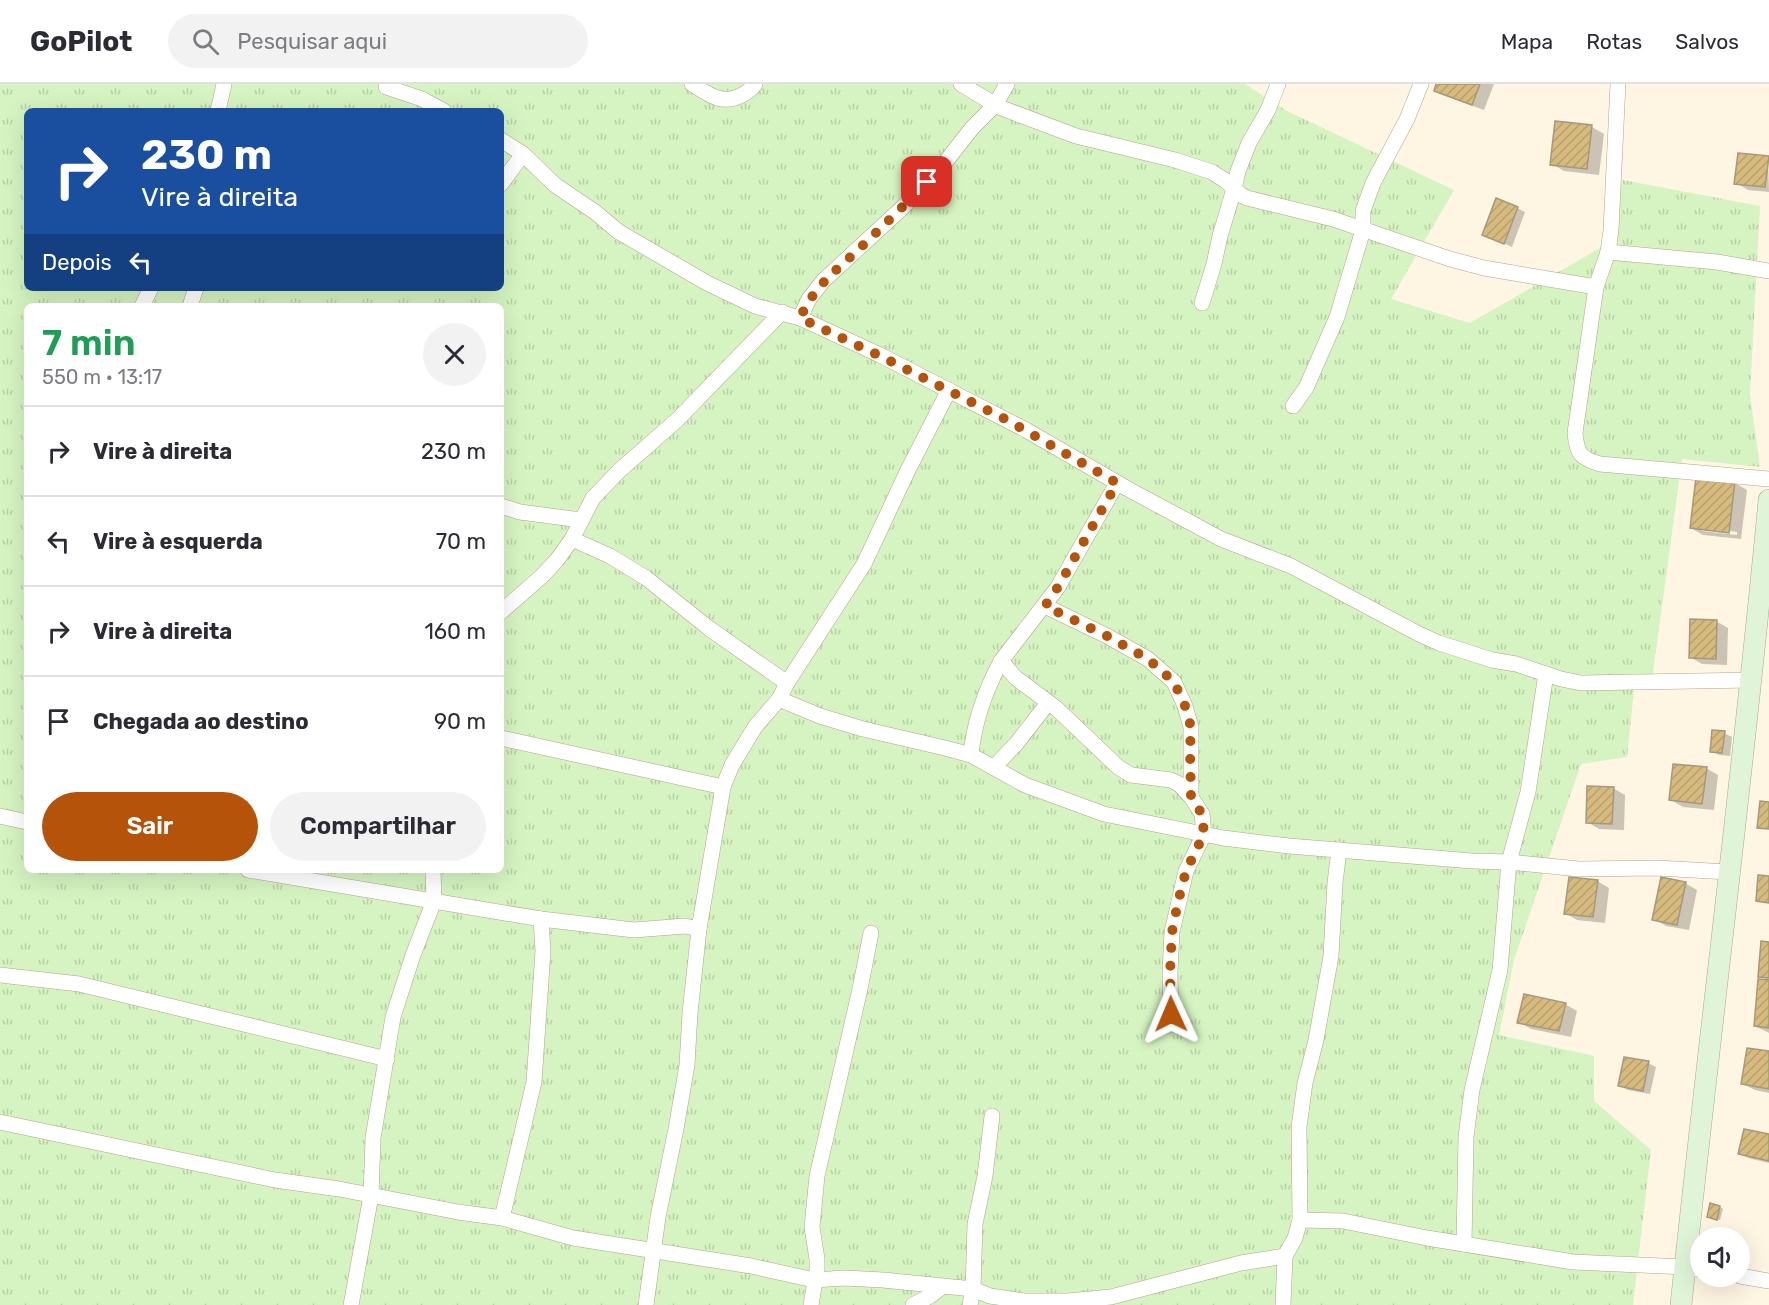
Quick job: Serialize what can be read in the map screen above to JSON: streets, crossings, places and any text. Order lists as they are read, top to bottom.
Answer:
{
  "page": {
    "header": "GoPilot",
    "search": "Pesquisar aqui",
    "nav": ["Mapa", "Rotas", "Salvos"],
    "turn": ["230 m", "Vire à direita"],
    "then": "Depois",
    "heading": ["7 min", "550 m · 13:17"],
    "list": [
      {
        "name": "Vire à direita",
        "value": "230 m"
      },
      {
        "name": "Vire à esquerda",
        "value": "70 m"
      },
      {
        "name": "Vire à direita",
        "value": "160 m"
      },
      {
        "name": "Chegada ao destino",
        "value": "90 m"
      }
    ],
    "buttons": ["Sair", "Compartilhar"]
  }
}
